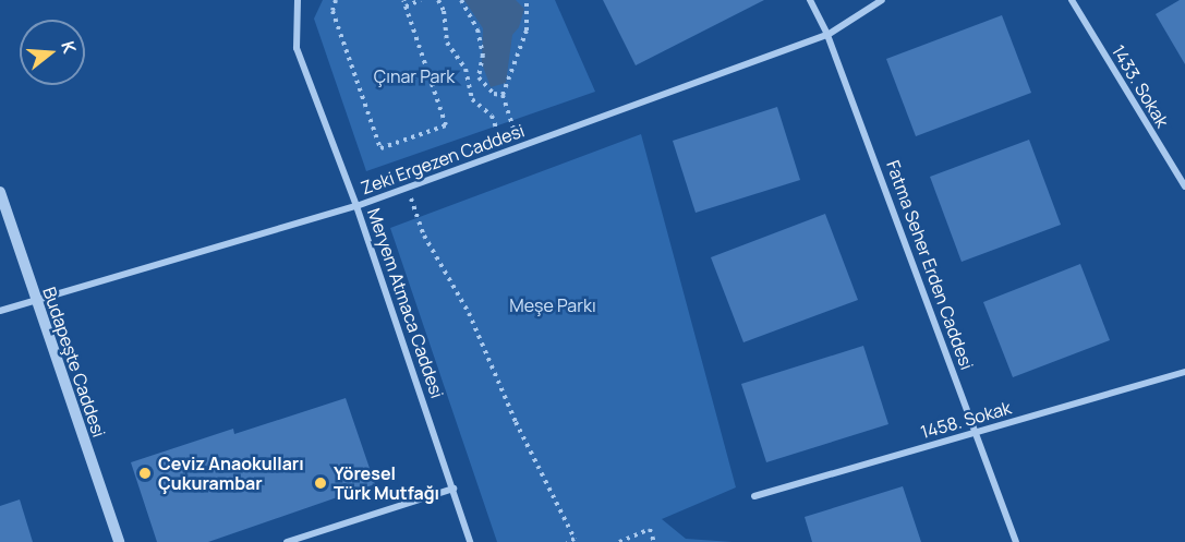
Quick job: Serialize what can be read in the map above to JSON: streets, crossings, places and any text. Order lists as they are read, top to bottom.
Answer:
{
  "streets": {
    "street": [
      "1433. Sokak",
      "Zeki Ergezen Caddesi",
      "Fatma Seher Erden Caddesi",
      "Meryem Atmaca Caddesi",
      "Budapeşte Caddesi",
      "1458. Sokak"
    ]
  },
  "crossings": [
    ["Zeki Ergezen Caddesi", "Fatma Seher Erden Caddesi"],
    ["Zeki Ergezen Caddesi", "Meryem Atmaca Caddesi"],
    ["Zeki Ergezen Caddesi", "Budapeşte Caddesi"],
    ["Fatma Seher Erden Caddesi", "1458. Sokak"]
  ],
  "parks": ["Çınar Park", "Meşe Parkı"],
  "places": ["Ceviz Anaokulları Çukurambar", "Yöresel Türk Mutfağı"],
  "north": "right"
}
